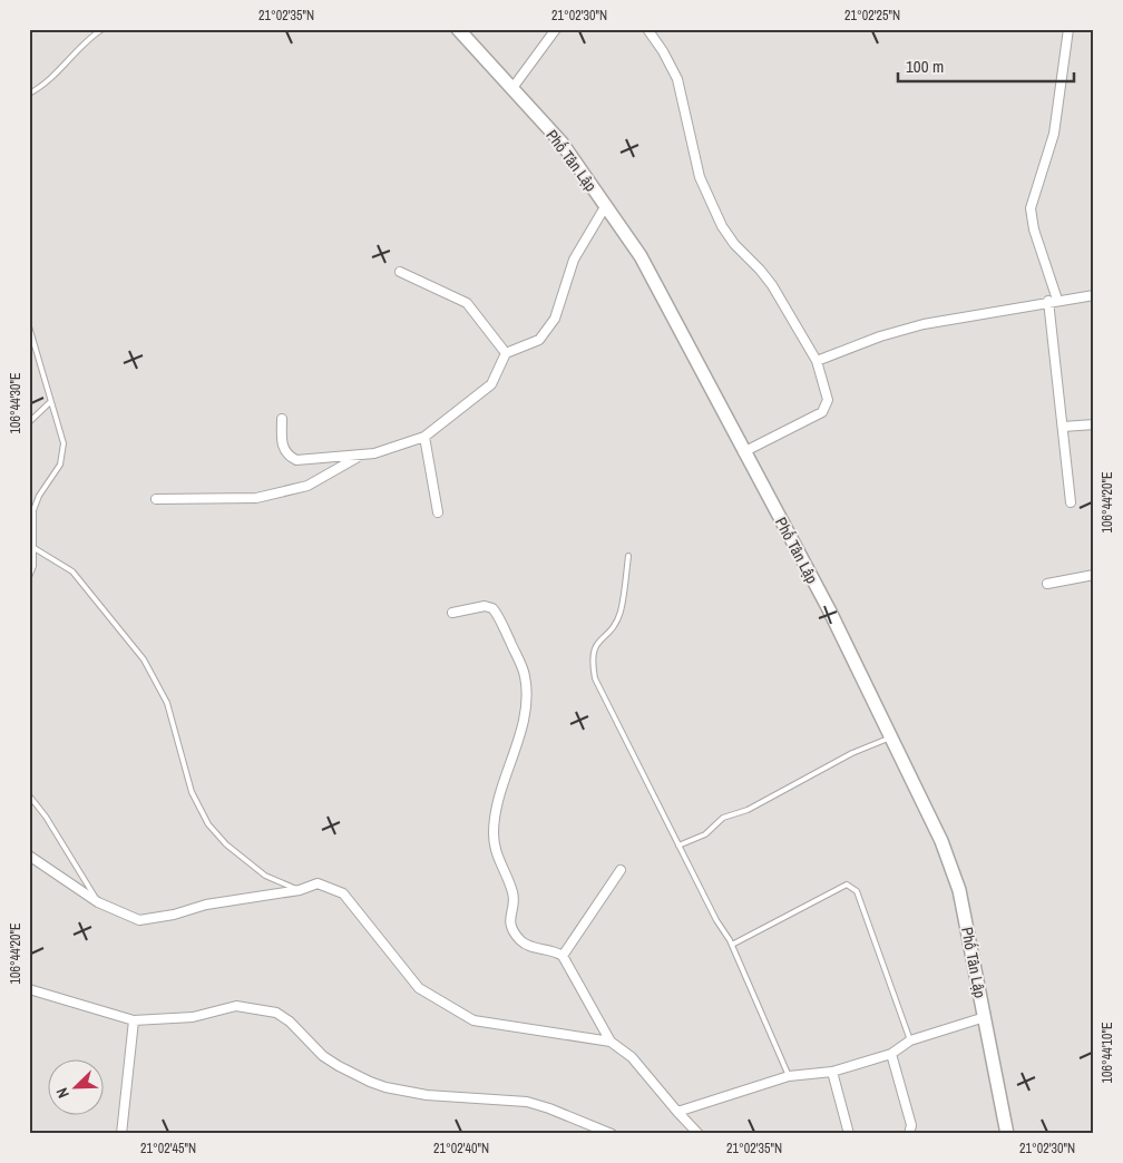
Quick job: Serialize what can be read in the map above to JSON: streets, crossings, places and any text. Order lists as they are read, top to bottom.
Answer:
{
  "streets": {
    "main road": ["Phố Tân Lập"]
  },
  "scale_bar": "100 m",
  "north": "bottom left",
  "coordinates": [
    "21°02'35\"N",
    "21°02'30\"N",
    "21°02'25\"N",
    "106°44'30\"E",
    "106°44'20\"E",
    "106°44'10\"E",
    "21°02'45\"N",
    "21°02'40\"N"
  ]
}
